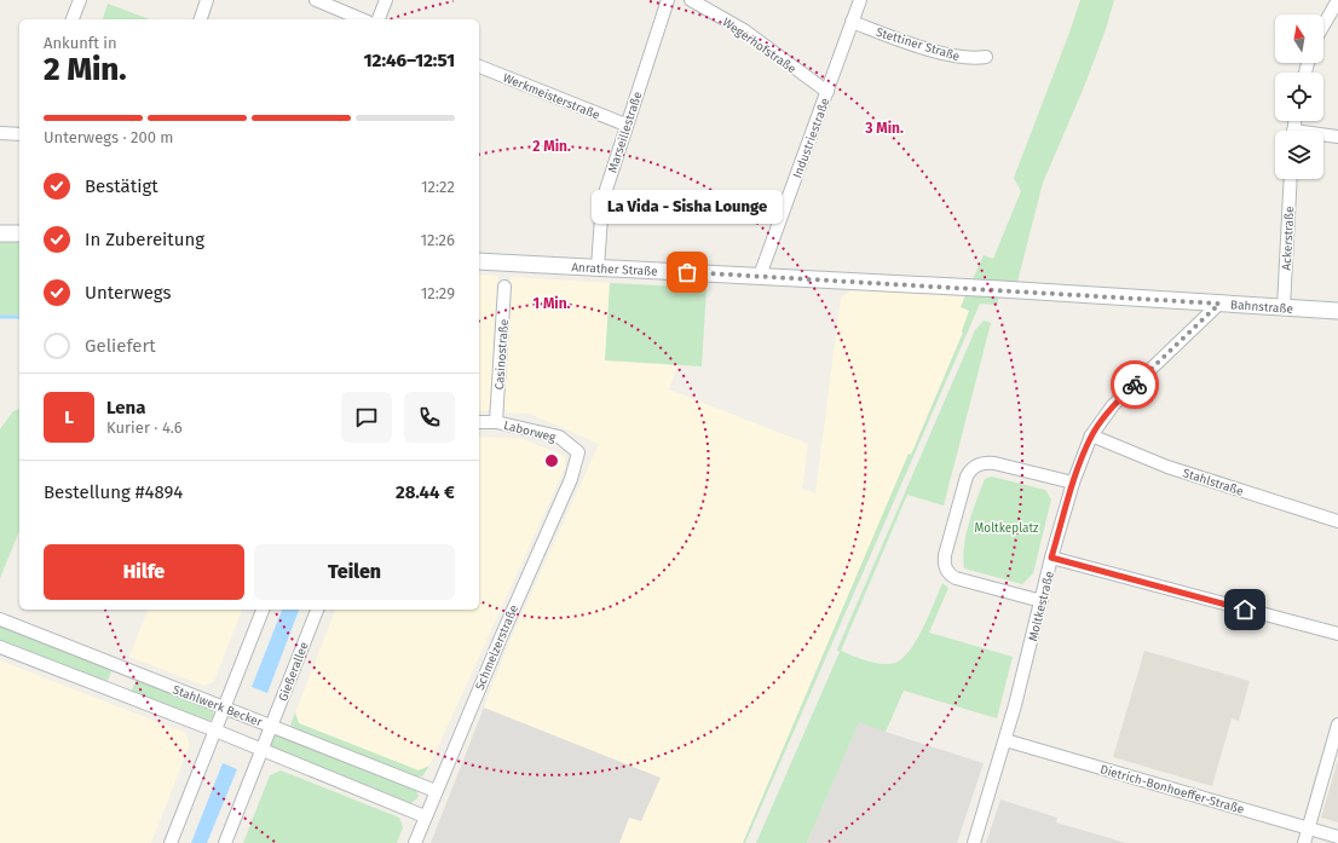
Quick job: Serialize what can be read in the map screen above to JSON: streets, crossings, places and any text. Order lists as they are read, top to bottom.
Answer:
{
  "streets": {
    "street": [
      "Stettiner Straße",
      "Wegerhofstraße",
      "Werkmeisterstraße",
      "Marseillestraße",
      "Industriestraße",
      "Ackerstraße",
      "Anrather Straße",
      "Bahnstraße",
      "Casinostraße",
      "Laborweg",
      "Stahlstraße",
      "Moltkestraße",
      "Schmelzerstraße",
      "Gießerallee",
      "Stahlwerk Becker",
      "Dietrich-Bonhoeffer-Straße"
    ]
  },
  "crossings": [
    ["Stettiner Straße", "Industriestraße"],
    ["Wegerhofstraße", "Industriestraße"],
    ["Werkmeisterstraße", "Marseillestraße"],
    ["Marseillestraße", "Anrather Straße"],
    ["Industriestraße", "Anrather Straße"],
    ["Ackerstraße", "Bahnstraße"],
    ["Anrather Straße", "Bahnstraße"],
    ["Bahnstraße", "Moltkestraße"],
    ["Casinostraße", "Laborweg"],
    ["Laborweg", "Schmelzerstraße"],
    ["Stahlstraße", "Moltkestraße"],
    ["Moltkestraße", "Dietrich-Bonhoeffer-Straße"],
    ["Schmelzerstraße", "Stahlwerk Becker"],
    ["Gießerallee", "Stahlwerk Becker"]
  ],
  "parks": ["Moltkeplatz"],
  "places": ["La Vida - Sisha Lounge"],
  "north": "top",
  "page": {
    "heading": ["2 Min.", "Ankunft in", "12:46–12:51"],
    "panel": [
      "Lena",
      "Kurier · 4.6",
      "Bestellung #4894",
      "28.44 €"
    ],
    "bar": "Unterwegs · 200 m",
    "list": [
      ["Bestätigt", "12:22"],
      ["In Zubereitung", "12:26"],
      ["Unterwegs", "12:29"],
      "Geliefert"
    ],
    "bubble": "La Vida - Sisha Lounge",
    "round": "L",
    "buttons": ["Hilfe", "Teilen"]
  },
  "rings": ["3 Min.", "2 Min.", "1 Min."]
}
